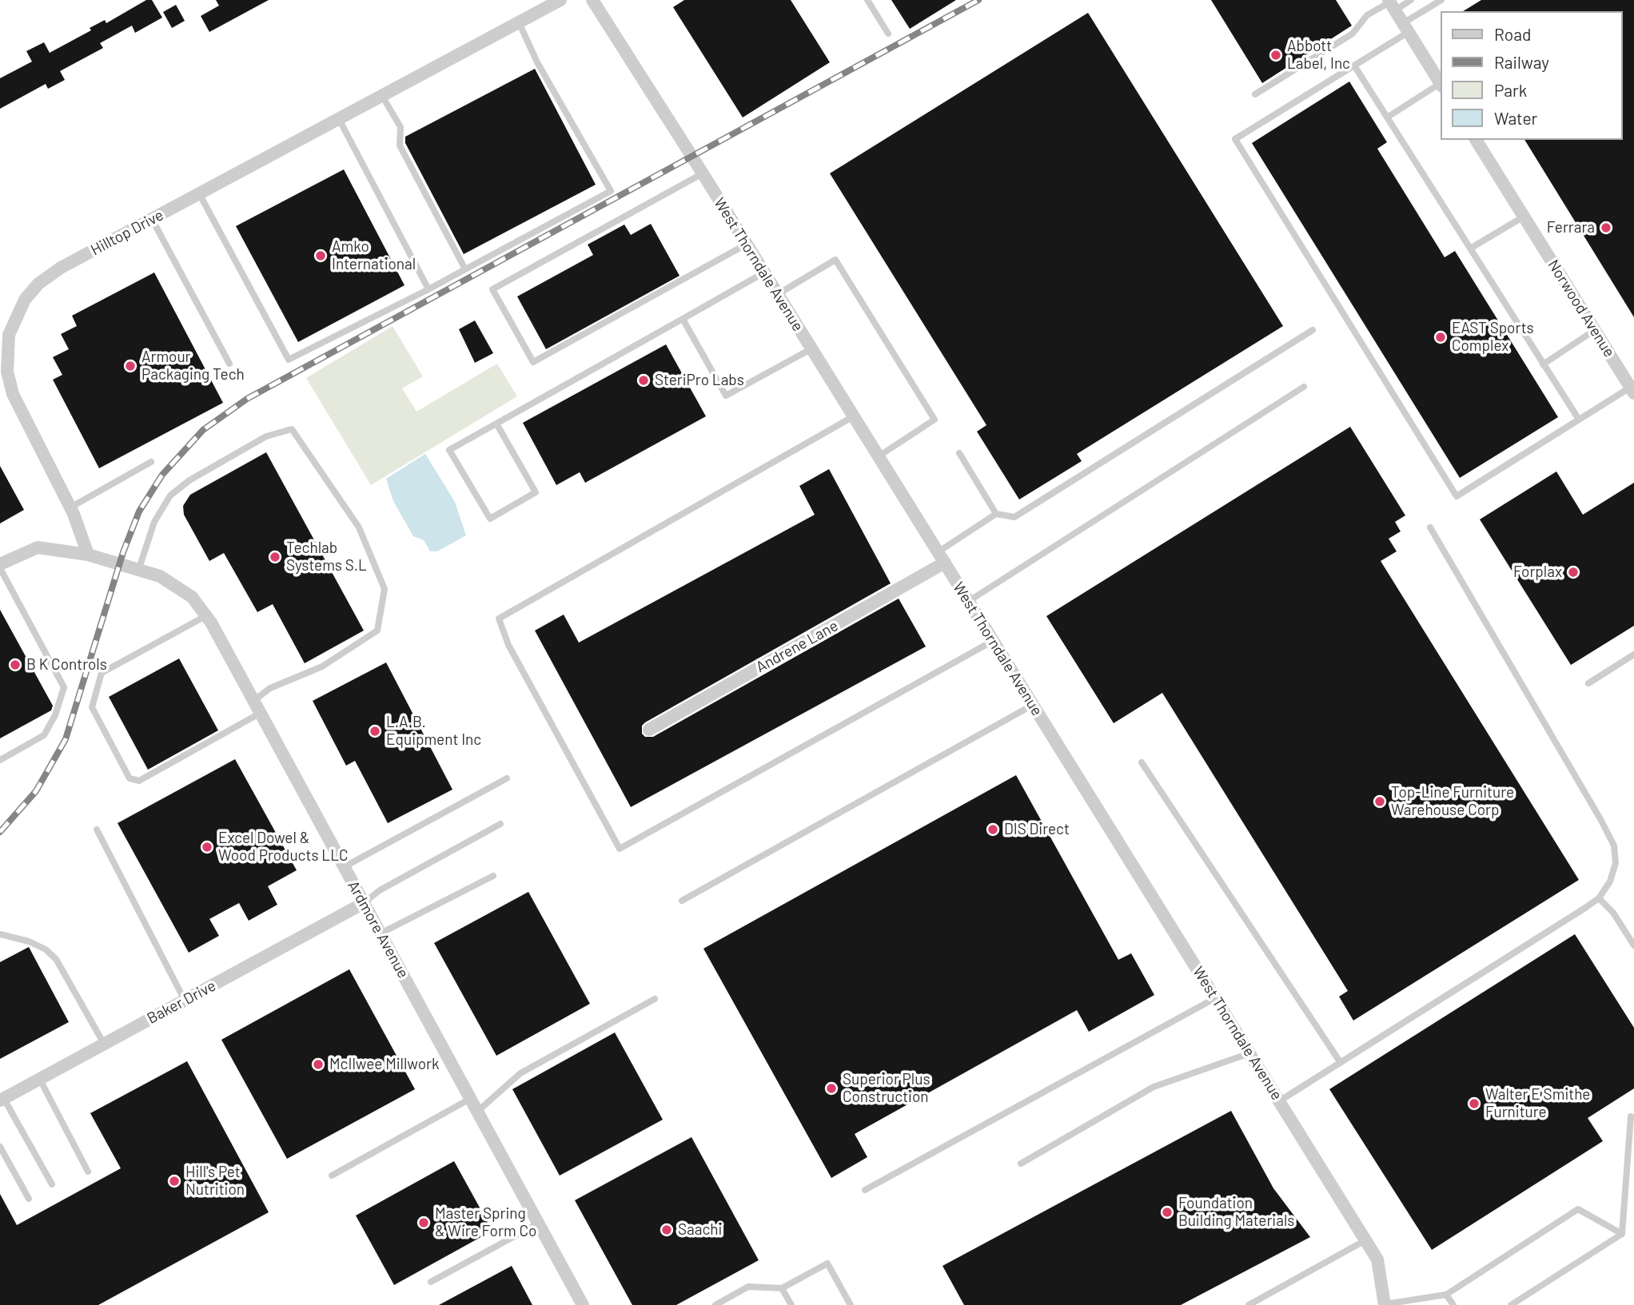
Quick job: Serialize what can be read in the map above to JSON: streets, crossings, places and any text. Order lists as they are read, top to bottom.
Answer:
{
  "streets": {
    "street": [
      "Hilltop Drive",
      "West Thorndale Avenue",
      "Norwood Avenue",
      "Andrene Lane",
      "Ardmore Avenue",
      "Baker Drive"
    ]
  },
  "crossings": [
    ["Hilltop Drive", "Ardmore Avenue"],
    ["West Thorndale Avenue", "Andrene Lane"],
    ["Ardmore Avenue", "Baker Drive"]
  ],
  "places": [
    "Abbott Label, Inc",
    "Ferrara",
    "Amko International",
    "EAST Sports Complex",
    "Armour Packaging Tech",
    "SteriPro Labs",
    "Techlab Systems S.L",
    "Forplax",
    "B K Controls",
    "L.A.B. Equipment Inc",
    "Top-Line Furniture Warehouse Corp",
    "DIS Direct",
    "Excel Dowel & Wood Products LLC",
    "McIlwee Millwork",
    "Superior Plus Construction",
    "Walter E Smithe Furniture",
    "Hill's Pet Nutrition",
    "Foundation Building Materials",
    "Master Spring & Wire Form Co",
    "Saachi"
  ],
  "legend": [
    "Road",
    "Railway",
    "Park",
    "Water"
  ]
}
